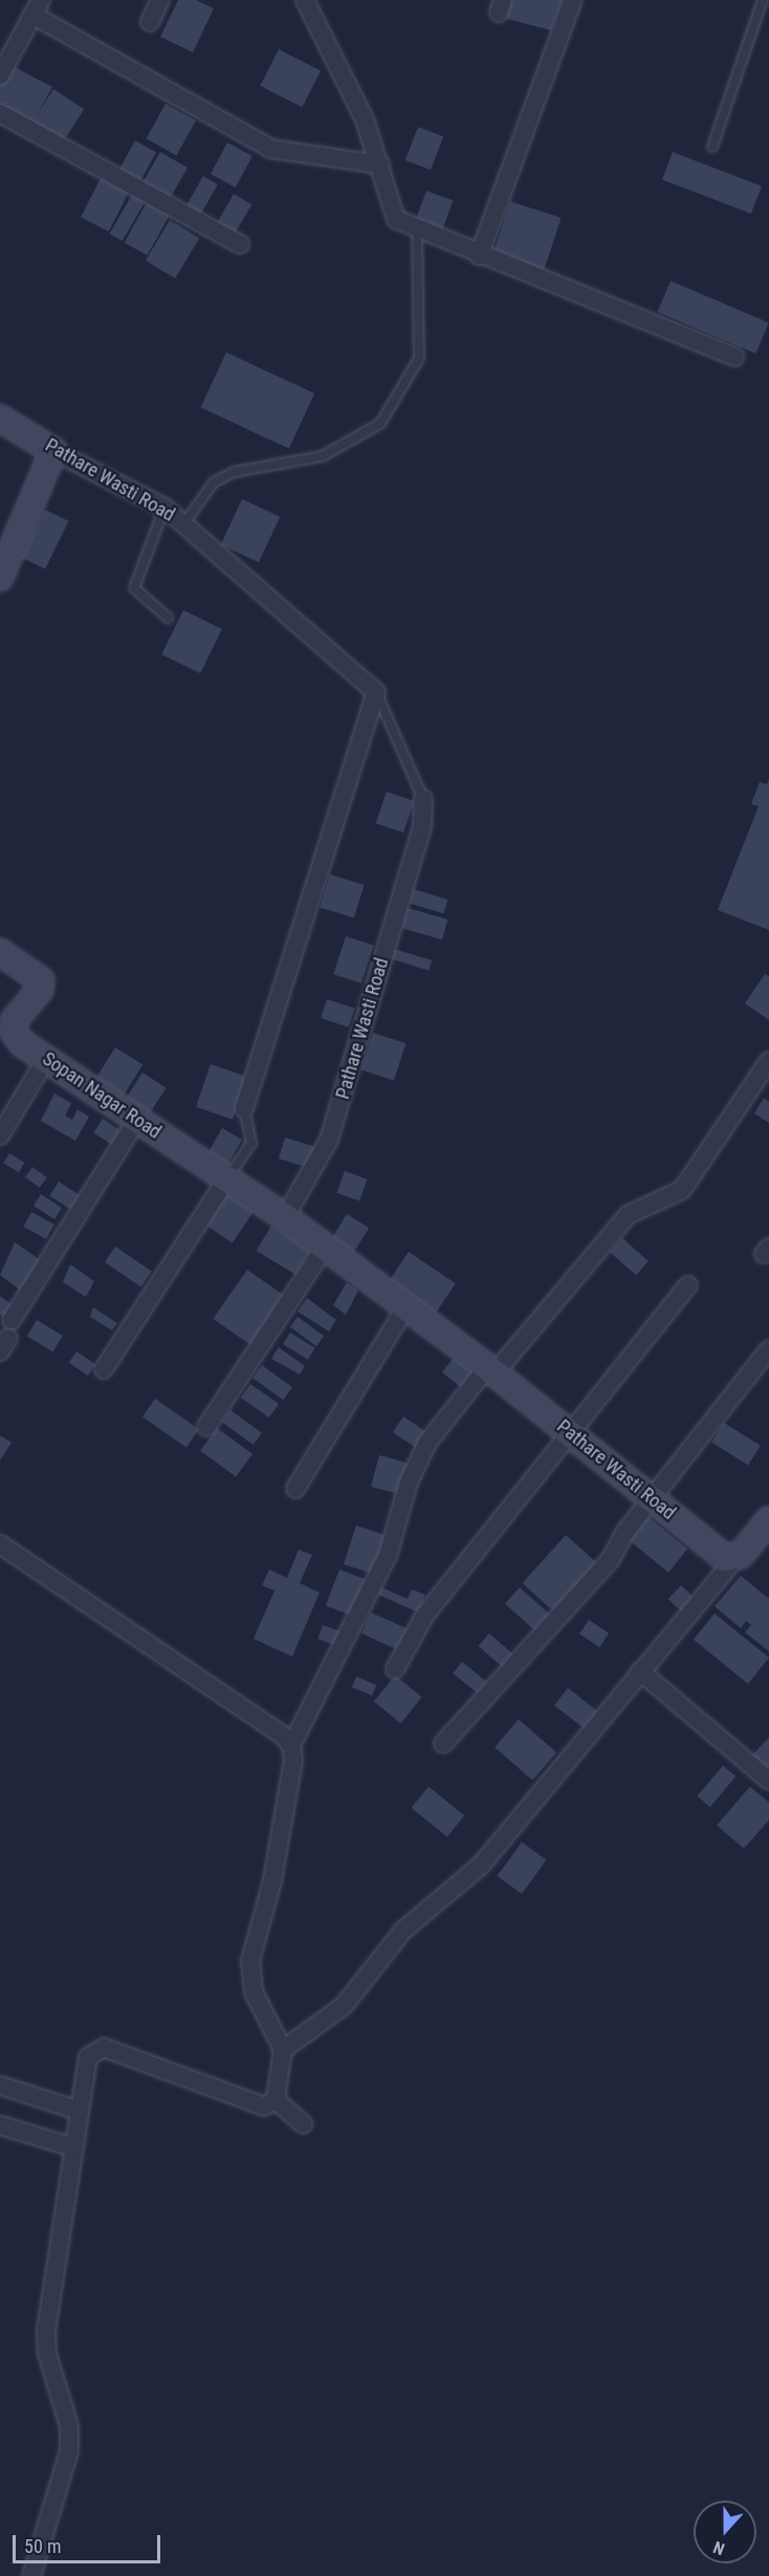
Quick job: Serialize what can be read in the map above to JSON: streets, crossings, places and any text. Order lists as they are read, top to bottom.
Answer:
{
  "streets": {
    "street": ["Pathare Wasti Road", "Sopan Nagar Road"]
  },
  "crossings": [
    ["Pathare Wasti Road", "Sopan Nagar Road"]
  ],
  "scale_bar": "50 m",
  "north": "bottom"
}
